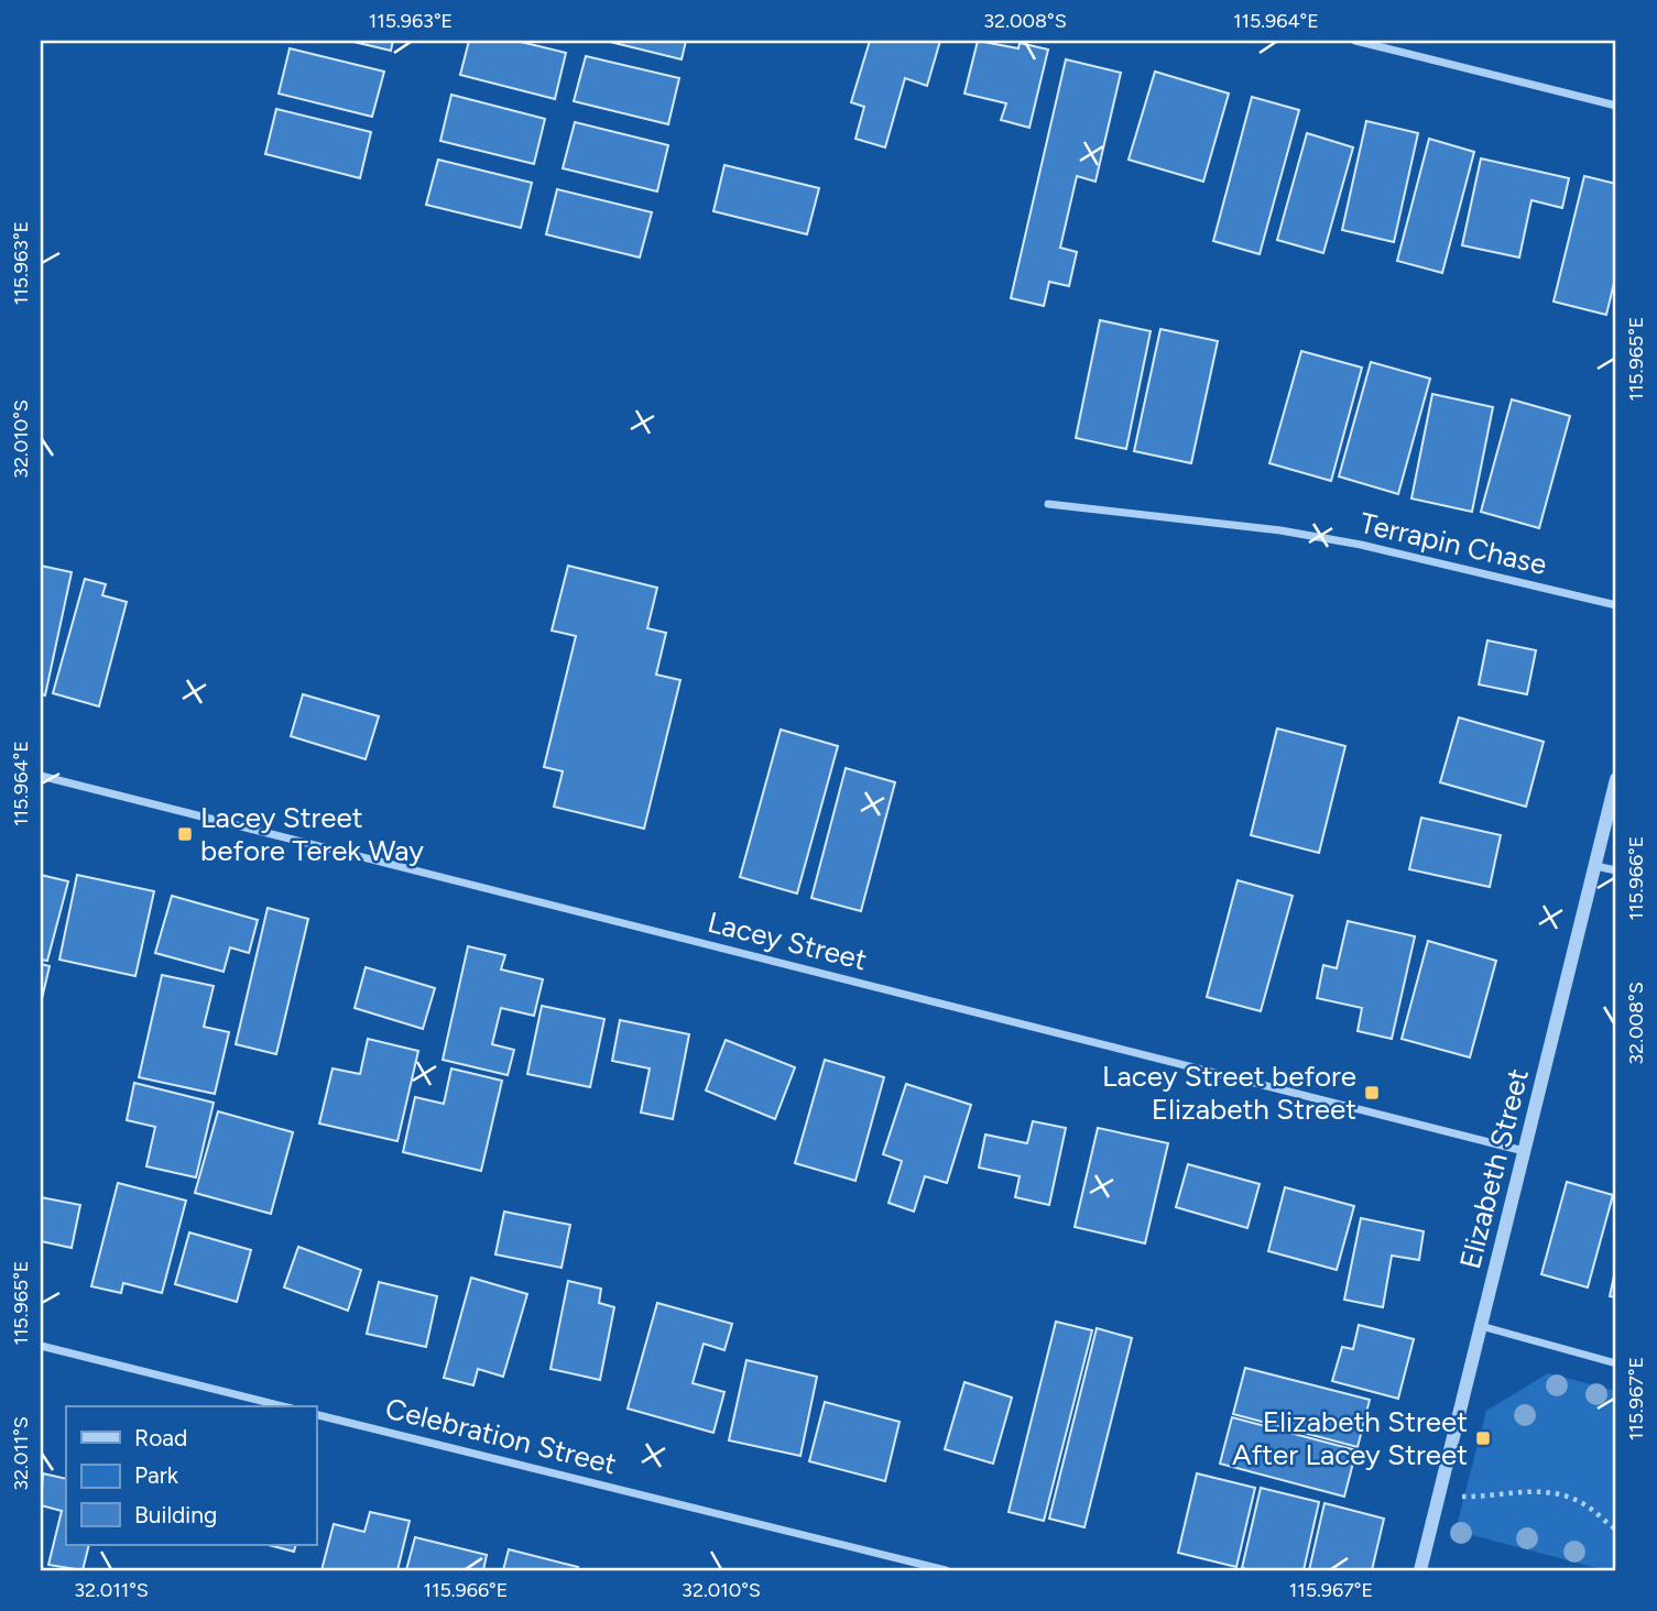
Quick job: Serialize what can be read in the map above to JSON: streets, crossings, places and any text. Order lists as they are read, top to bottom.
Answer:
{
  "streets": {
    "street": [
      "Terrapin Chase",
      "Lacey Street",
      "Elizabeth Street",
      "Celebration Street"
    ]
  },
  "crossings": [
    ["Lacey Street", "Elizabeth Street"]
  ],
  "places": {
    "transit": ["Lacey Street before Terek Way", "Lacey Street before Elizabeth Street", "Elizabeth Street After Lacey Street"]
  },
  "legend": ["Road", "Park", "Building"],
  "coordinates": [
    "115.963°E",
    "32.008°S",
    "115.964°E",
    "115.965°E",
    "32.010°S",
    "115.966°E",
    "115.967°E",
    "32.011°S"
  ]
}
